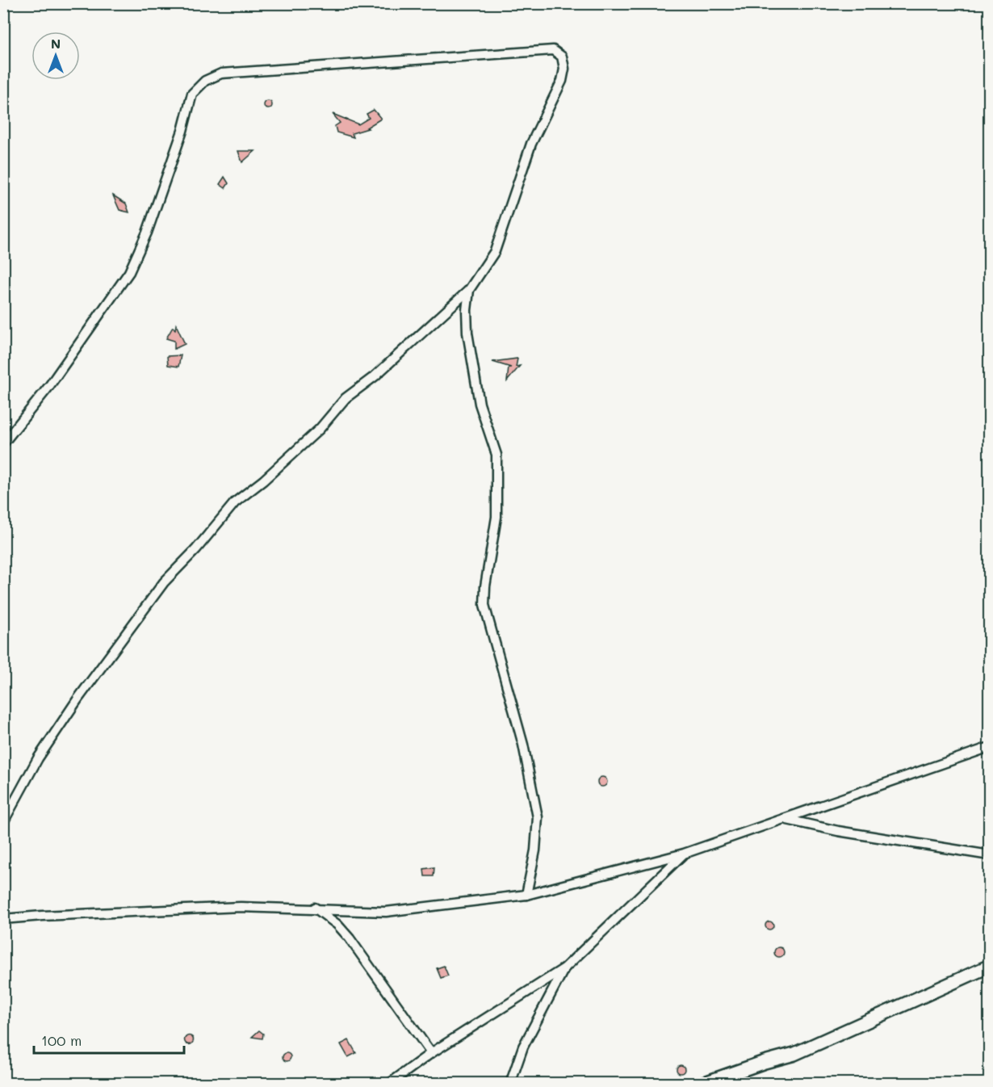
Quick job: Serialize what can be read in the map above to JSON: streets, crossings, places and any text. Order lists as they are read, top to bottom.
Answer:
{
  "scale_bar": "100 m",
  "north": "top"
}
